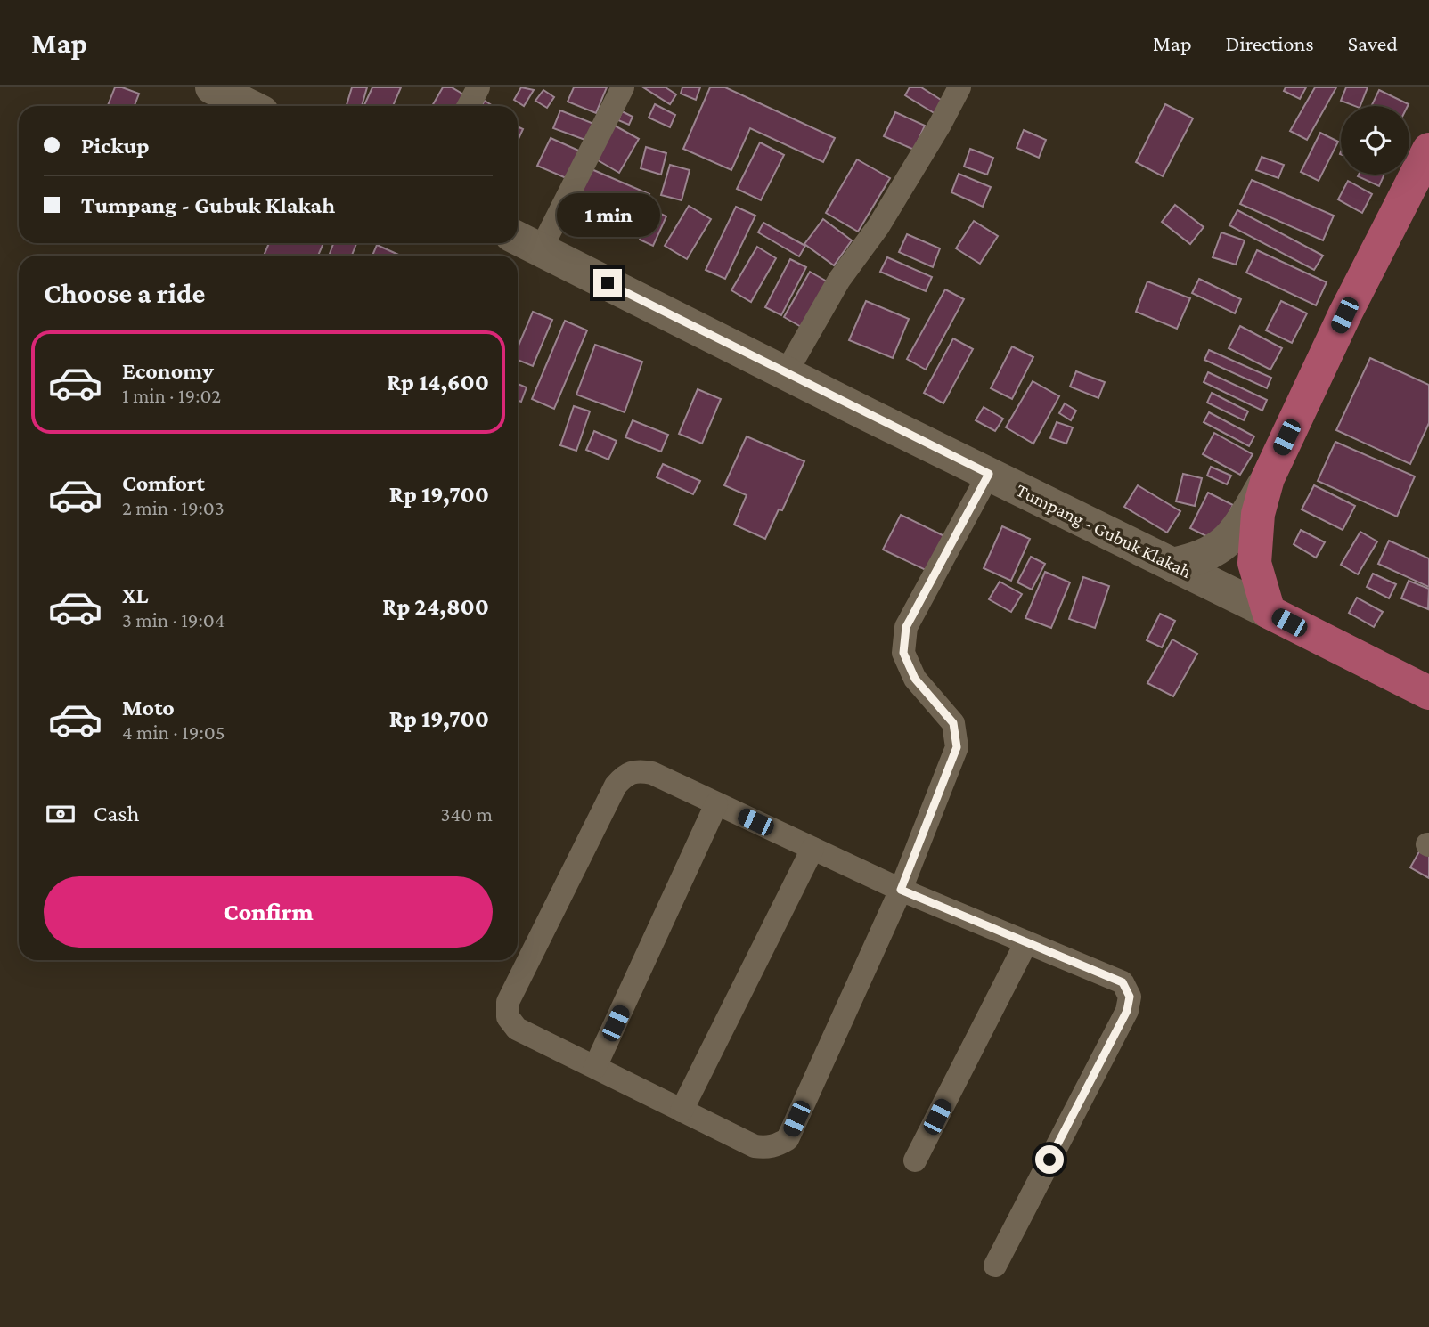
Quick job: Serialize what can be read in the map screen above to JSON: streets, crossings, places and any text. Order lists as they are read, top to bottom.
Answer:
{
  "streets": {
    "main road": ["Tumpang - Gubuk Klakah"]
  },
  "page": {
    "header": "Map",
    "nav": ["Map", "Directions", "Saved"],
    "banner": ["Pickup", "Tumpang - Gubuk Klakah"],
    "bubble": "1 min",
    "heading": "Choose a ride",
    "list": [
      {
        "name": "Economy",
        "note": "1 min · 19:02",
        "value": "Rp 14,600"
      },
      {
        "name": "Comfort",
        "note": "2 min · 19:03",
        "value": "Rp 19,700"
      },
      {
        "name": "XL",
        "note": "3 min · 19:04",
        "value": "Rp 24,800"
      },
      {
        "name": "Moto",
        "note": "4 min · 19:05",
        "value": "Rp 19,700"
      }
    ],
    "pay": ["Cash", "340 m"],
    "buttons": "Confirm"
  }
}
